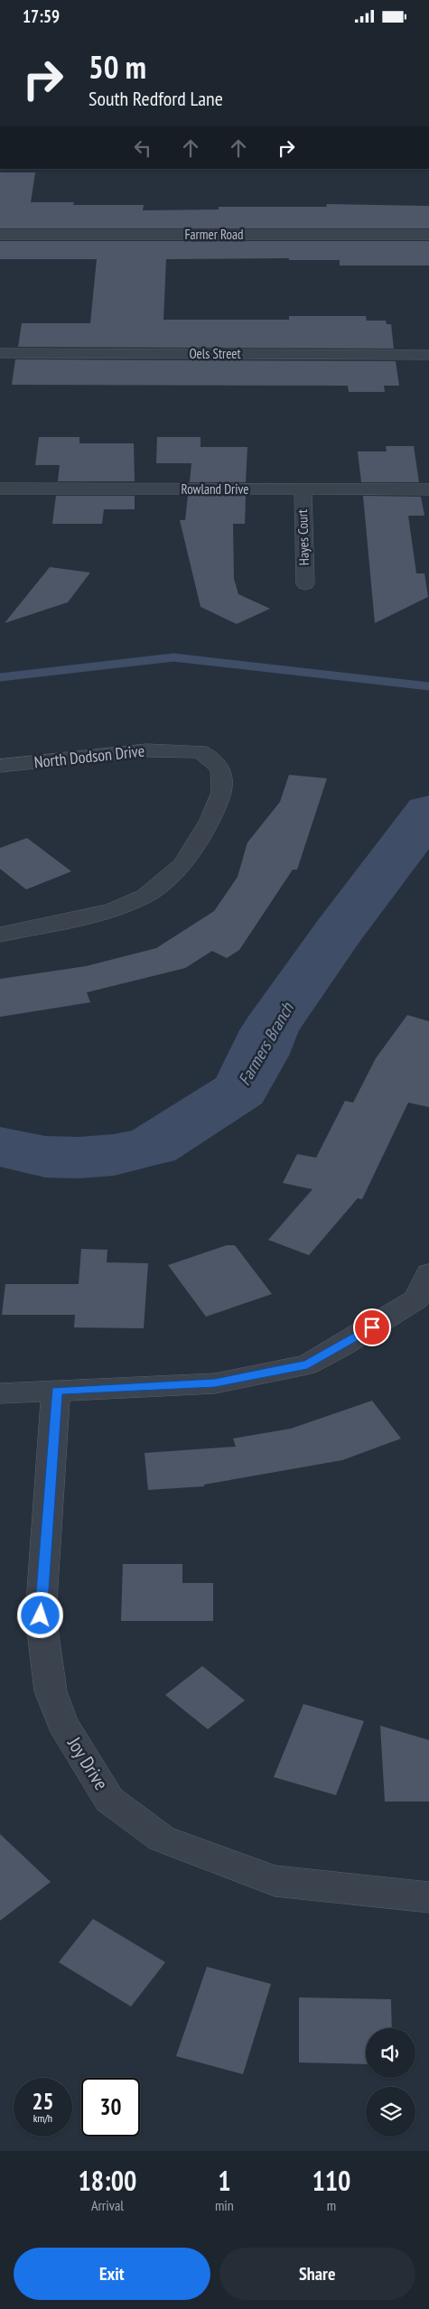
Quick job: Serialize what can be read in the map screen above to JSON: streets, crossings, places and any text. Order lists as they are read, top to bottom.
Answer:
{
  "streets": {
    "street": [
      "Farmer Road",
      "Oels Street",
      "Rowland Drive",
      "Hayes Court",
      "North Dodson Drive",
      "Joy Drive"
    ]
  },
  "crossings": [
    ["Rowland Drive", "Hayes Court"]
  ],
  "water": ["Farmers Branch"],
  "page": {
    "status": "17:59",
    "turn": ["50 m", "South Redford Lane"],
    "speed": "25 km/h",
    "limit": "30",
    "eta": [
      "18:00",
      "Arrival",
      "1",
      "min",
      "110",
      "m"
    ],
    "buttons": ["Exit", "Share"]
  }
}
